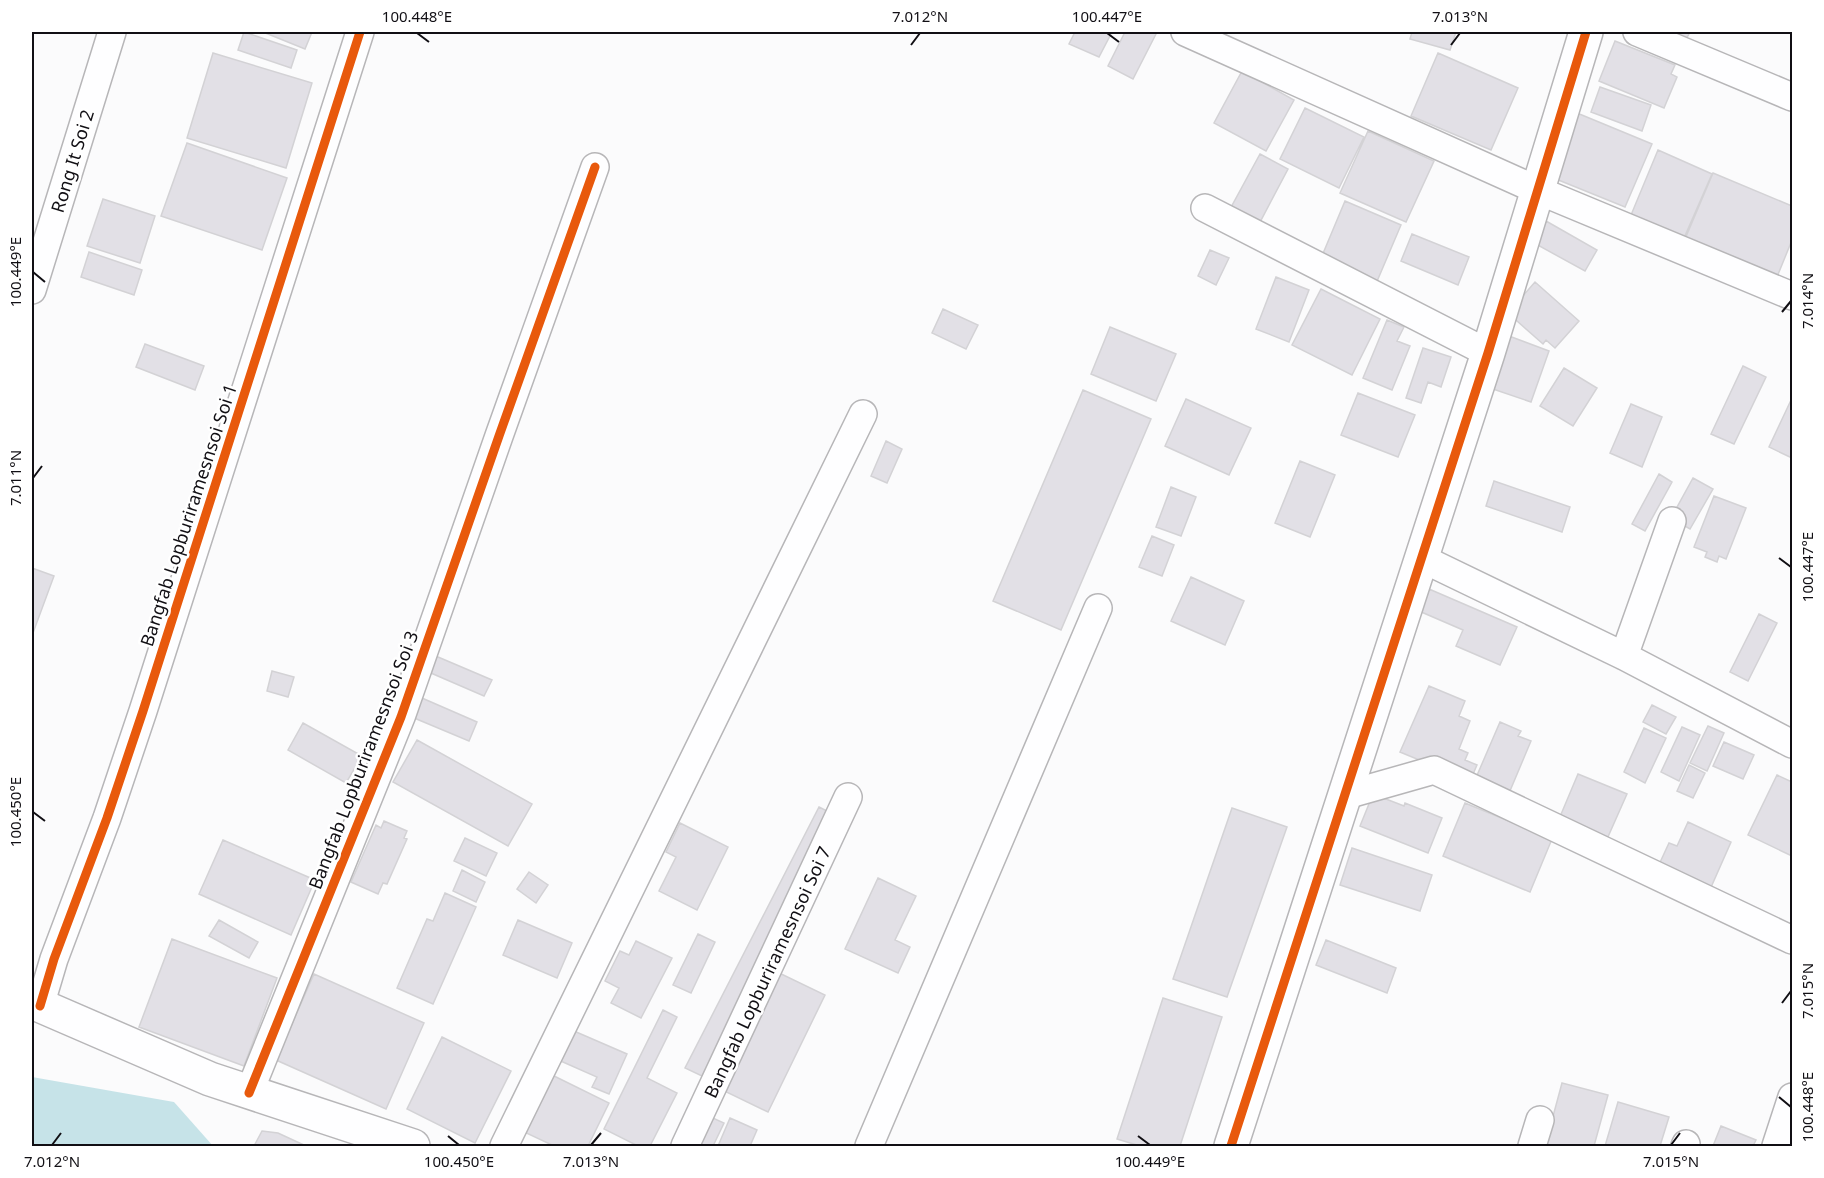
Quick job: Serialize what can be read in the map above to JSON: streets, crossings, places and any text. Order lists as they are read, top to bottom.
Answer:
{
  "streets": {
    "street": [
      "Rong It Soi 2",
      "Bangfab Lopburiramesnsoi Soi 1",
      "Bangfab Lopburiramesnsoi Soi 3",
      "Bangfab Lopburiramesnsoi Soi 7"
    ]
  },
  "coordinates": [
    "100.448°E",
    "7.012°N",
    "100.447°E",
    "7.013°N",
    "100.449°E",
    "7.014°N",
    "7.011°N",
    "100.450°E",
    "7.015°N"
  ]
}
